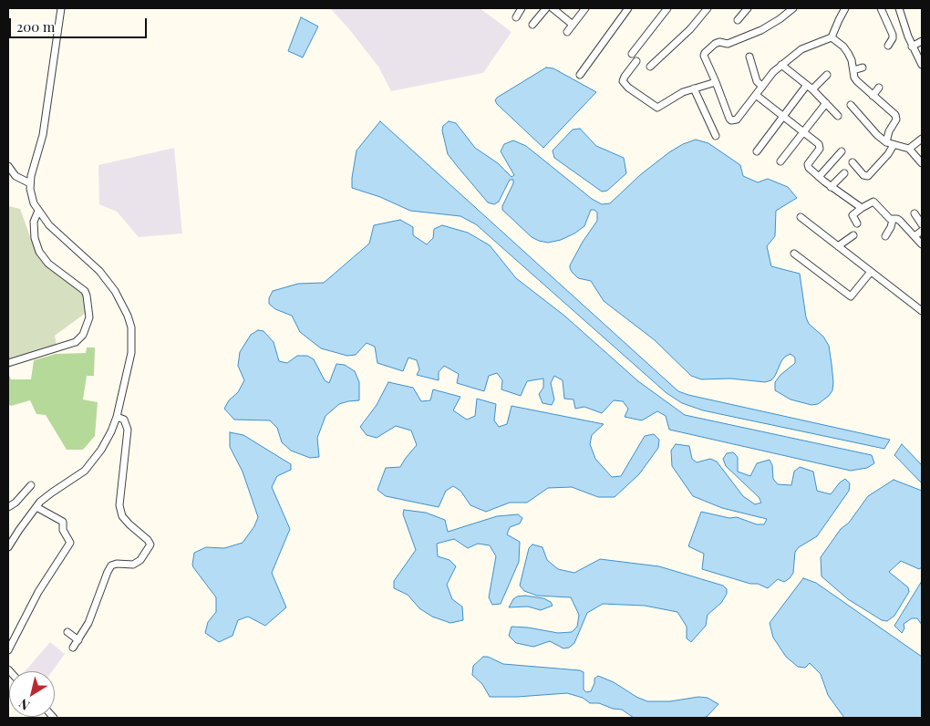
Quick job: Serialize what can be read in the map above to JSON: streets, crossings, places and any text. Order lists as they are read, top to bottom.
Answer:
{
  "scale_bar": "200 m",
  "north": "bottom left"
}
